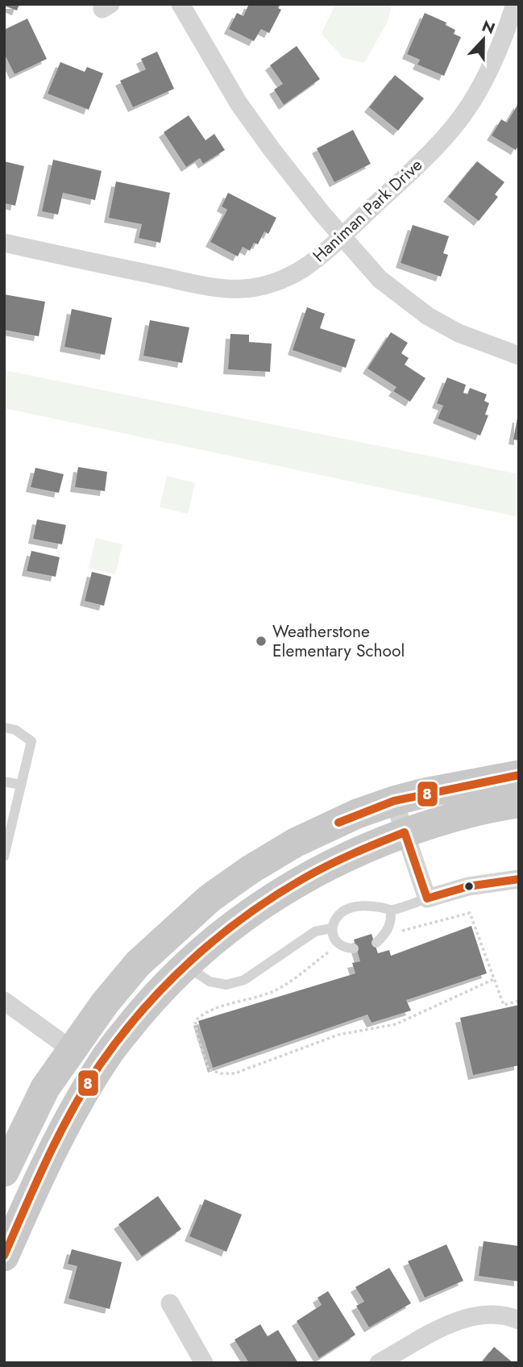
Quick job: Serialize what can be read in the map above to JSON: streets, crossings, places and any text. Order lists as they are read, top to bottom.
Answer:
{
  "streets": {
    "street": ["Haniman Park Drive"]
  },
  "places": ["Weatherstone Elementary School"],
  "lines": ["transit line 8"],
  "north": "top"
}
